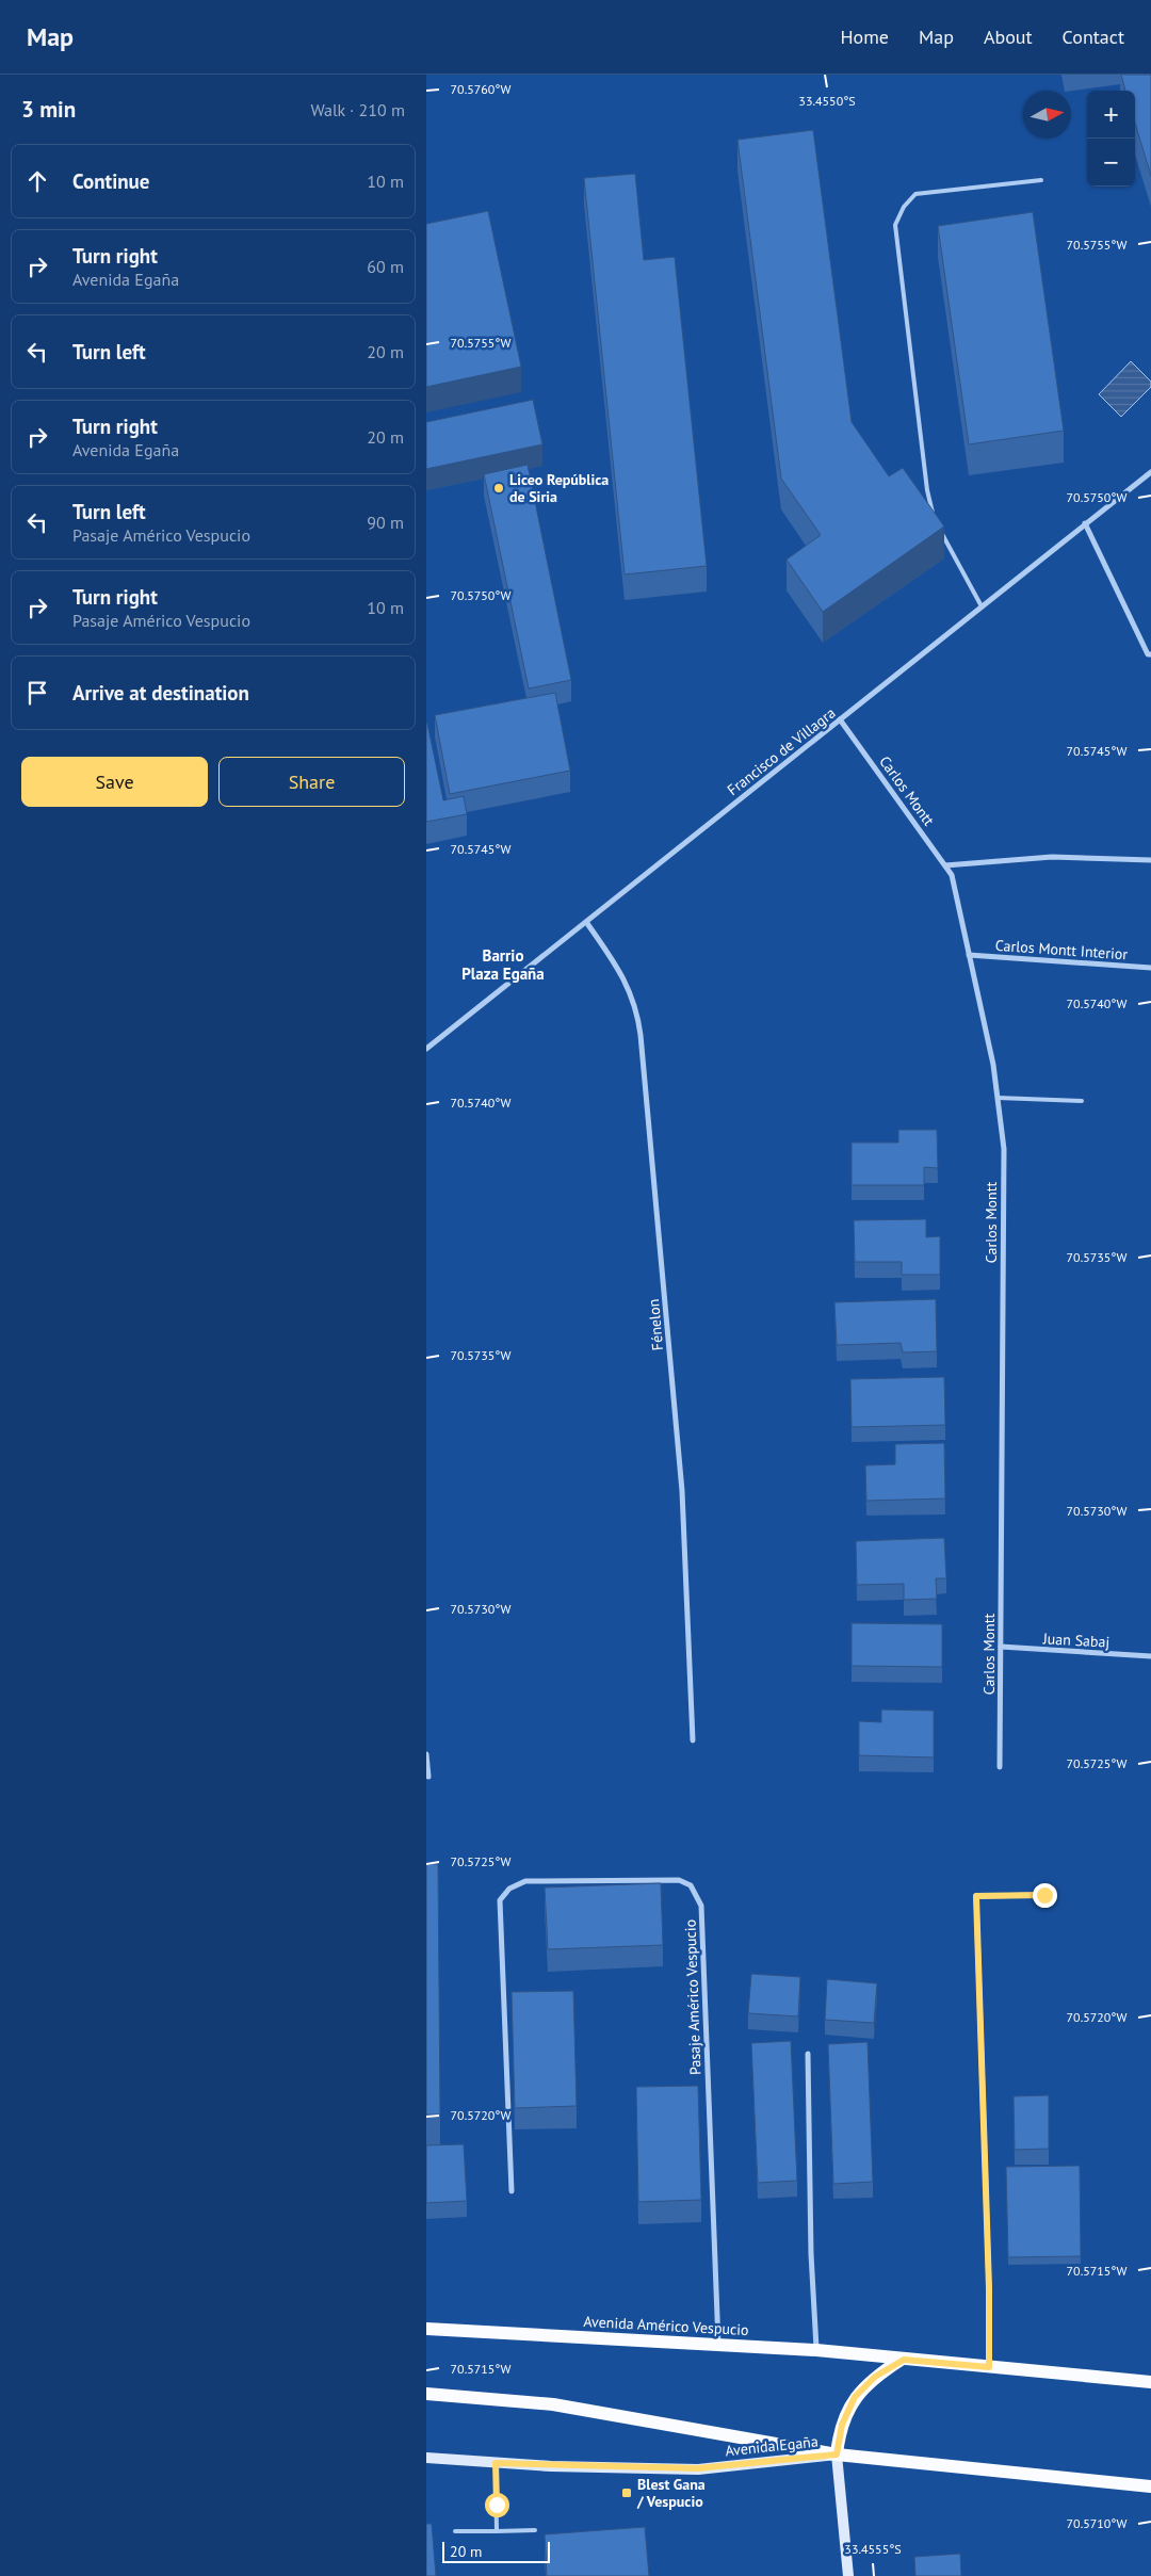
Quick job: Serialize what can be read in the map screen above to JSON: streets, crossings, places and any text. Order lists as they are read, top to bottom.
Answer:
{
  "streets": {
    "main road": ["Avenida Américo Vespucio", "Avenida Egaña"],
    "street": [
      "Francisco de Villagra",
      "Carlos Montt",
      "Carlos Montt Interior",
      "Fénelon",
      "Juan Sabaj",
      "Pasaje Américo Vespucio"
    ]
  },
  "crossings": [
    ["Francisco de Villagra", "Carlos Montt"],
    ["Francisco de Villagra", "Fénelon"],
    ["Carlos Montt", "Carlos Montt Interior"],
    ["Carlos Montt", "Juan Sabaj"],
    ["Pasaje Américo Vespucio", "Avenida Américo Vespucio"]
  ],
  "districts": ["Barrio Plaza Egaña"],
  "places": {
    "other": ["Liceo República de Siria"],
    "transit": ["Blest Gana / Vespucio"]
  },
  "scale_bar": "20 m",
  "north": "right",
  "page": {
    "header": "Map",
    "nav": [
      "Home",
      "Map",
      "About",
      "Contact"
    ],
    "heading": ["3 min", "Walk · 210 m"],
    "map_buttons": ["+", "−"],
    "list": [
      ["Continue", "10 m"],
      ["Turn right", "Avenida Egaña", "60 m"],
      ["Turn left", "20 m"],
      ["Turn right", "Avenida Egaña", "20 m"],
      ["Turn left", "Pasaje Américo Vespucio", "90 m"],
      ["Turn right", "Pasaje Américo Vespucio", "10 m"],
      "Arrive at destination"
    ],
    "buttons": ["Save", "Share"],
    "scale": "20 m"
  },
  "coordinates": [
    "70.5760°W",
    "33.4550°S",
    "70.5755°W",
    "70.5750°W",
    "70.5745°W",
    "70.5740°W",
    "70.5735°W",
    "70.5730°W",
    "70.5725°W",
    "70.5720°W",
    "70.5715°W",
    "70.5710°W",
    "33.4555°S"
  ]
}
